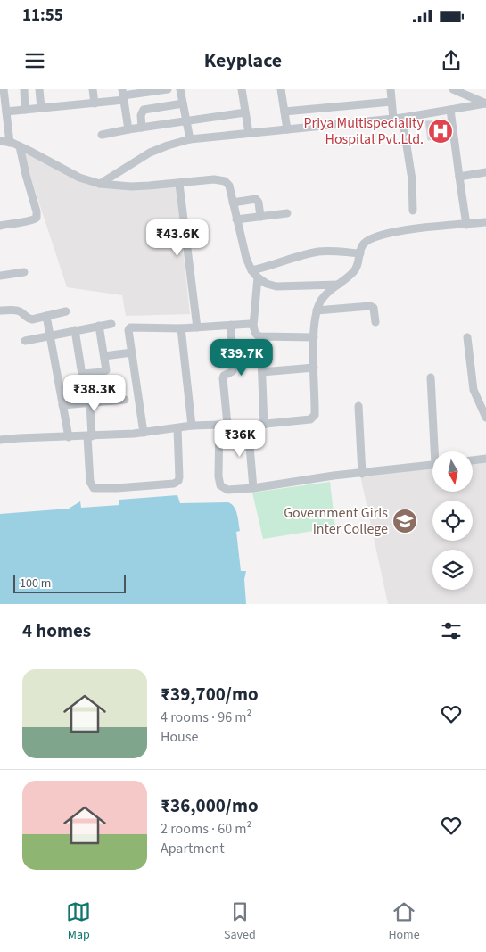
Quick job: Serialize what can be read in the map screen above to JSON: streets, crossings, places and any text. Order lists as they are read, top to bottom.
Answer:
{
  "places": {
    "hospital": ["Priya Multispeciality Hospital Pvt.Ltd."],
    "school or university": ["Government Girls Inter College"]
  },
  "scale_bar": "100 m",
  "north": "bottom",
  "page": {
    "status": "11:55",
    "header": "Keyplace",
    "price": [
      "₹43.6K",
      "₹39.7K",
      "₹38.3K",
      "₹36K"
    ],
    "scale": "100 m",
    "heading": "4 homes",
    "list": [
      {
        "name": "₹39,700/mo",
        "note": "4 rooms · 96 m² · House"
      },
      {
        "name": "₹36,000/mo",
        "note": "2 rooms · 60 m² · Apartment"
      }
    ],
    "tabs": ["Map", "Saved", "Home"]
  }
}
